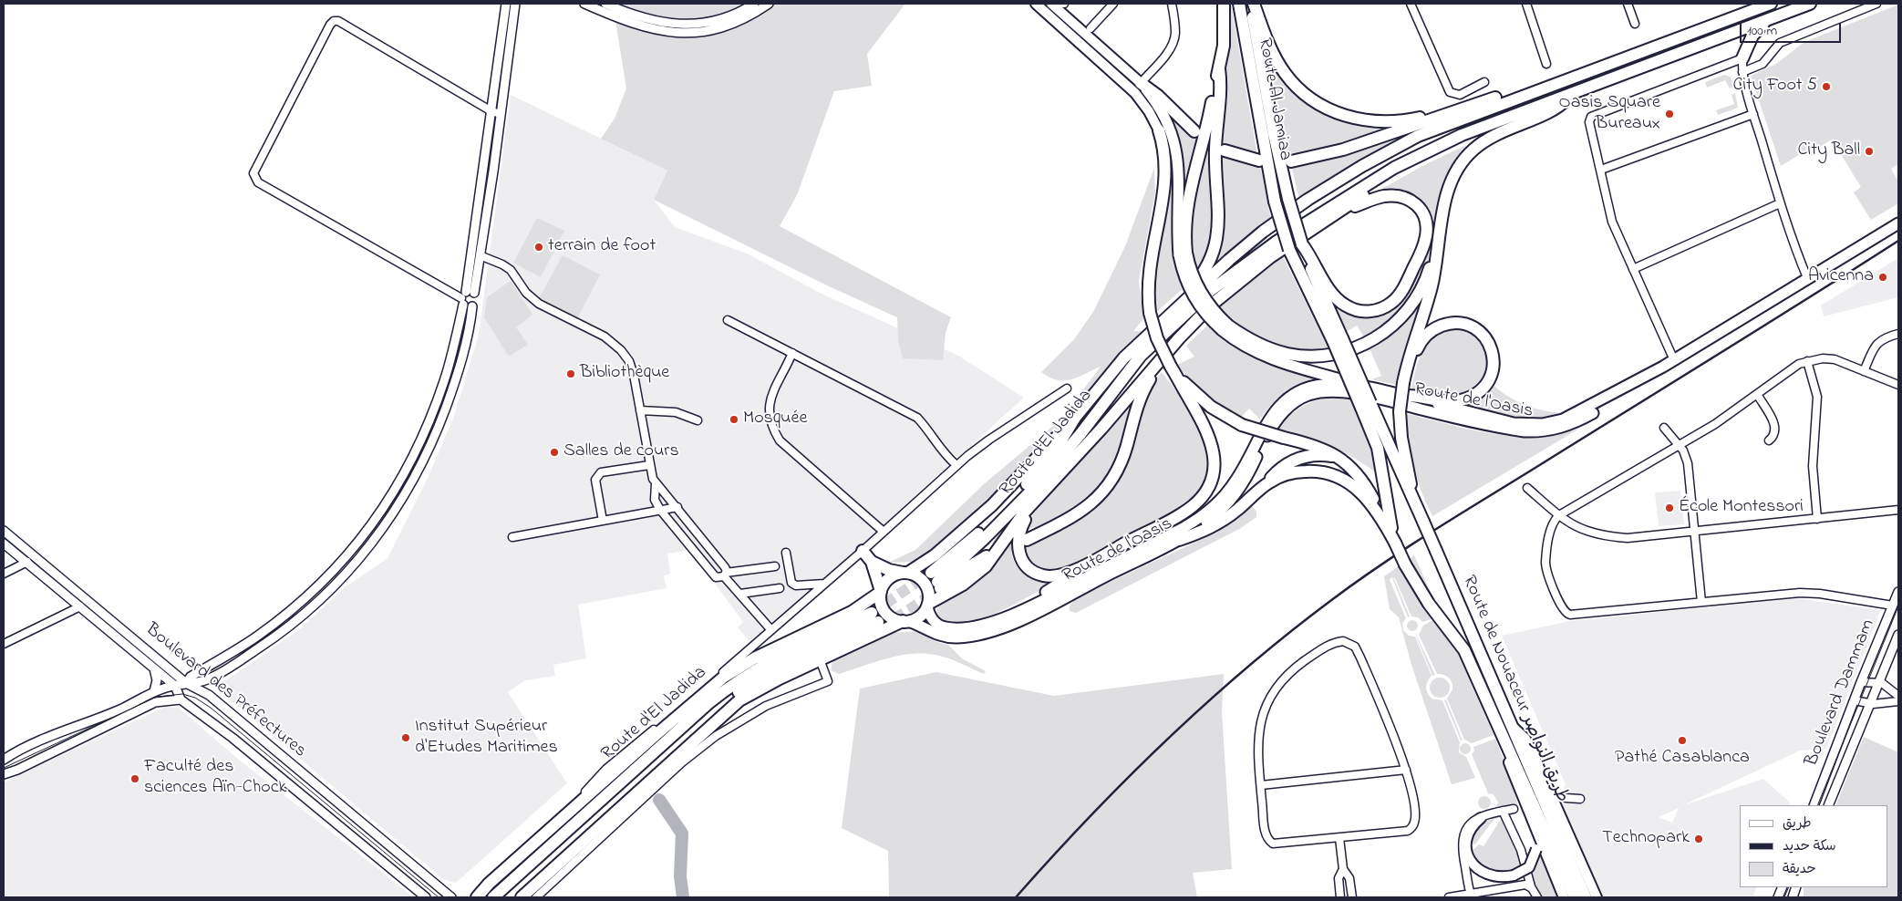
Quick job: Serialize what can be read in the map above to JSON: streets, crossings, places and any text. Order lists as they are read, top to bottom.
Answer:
{
  "streets": {
    "highway": ["Route Al Jamiaa", "Route d'El Jadida", "Route de Nouaceur طريق النواصر"],
    "main road": ["Route de l'Oasis"],
    "street": ["Boulevard des Préfectures", "Boulevard Dammam"]
  },
  "crossings": [
    ["Route de l'Oasis", "Route d'El Jadida"]
  ],
  "places": [
    "City Foot 5",
    "Oasis Square Bureaux",
    "City Ball",
    "terrain de foot",
    "Avicenna",
    "Bibliothèque",
    "Mosquée",
    "Salles de cours",
    "École Montessori",
    "Institut Supérieur d'Etudes Maritimes",
    "Pathé Casablanca",
    "Faculté des sciences Aïn-Chock",
    "Technopark"
  ],
  "legend": ["طريق", "سكة حديد", "حديقة"],
  "scale_bar": "100 m"
}
